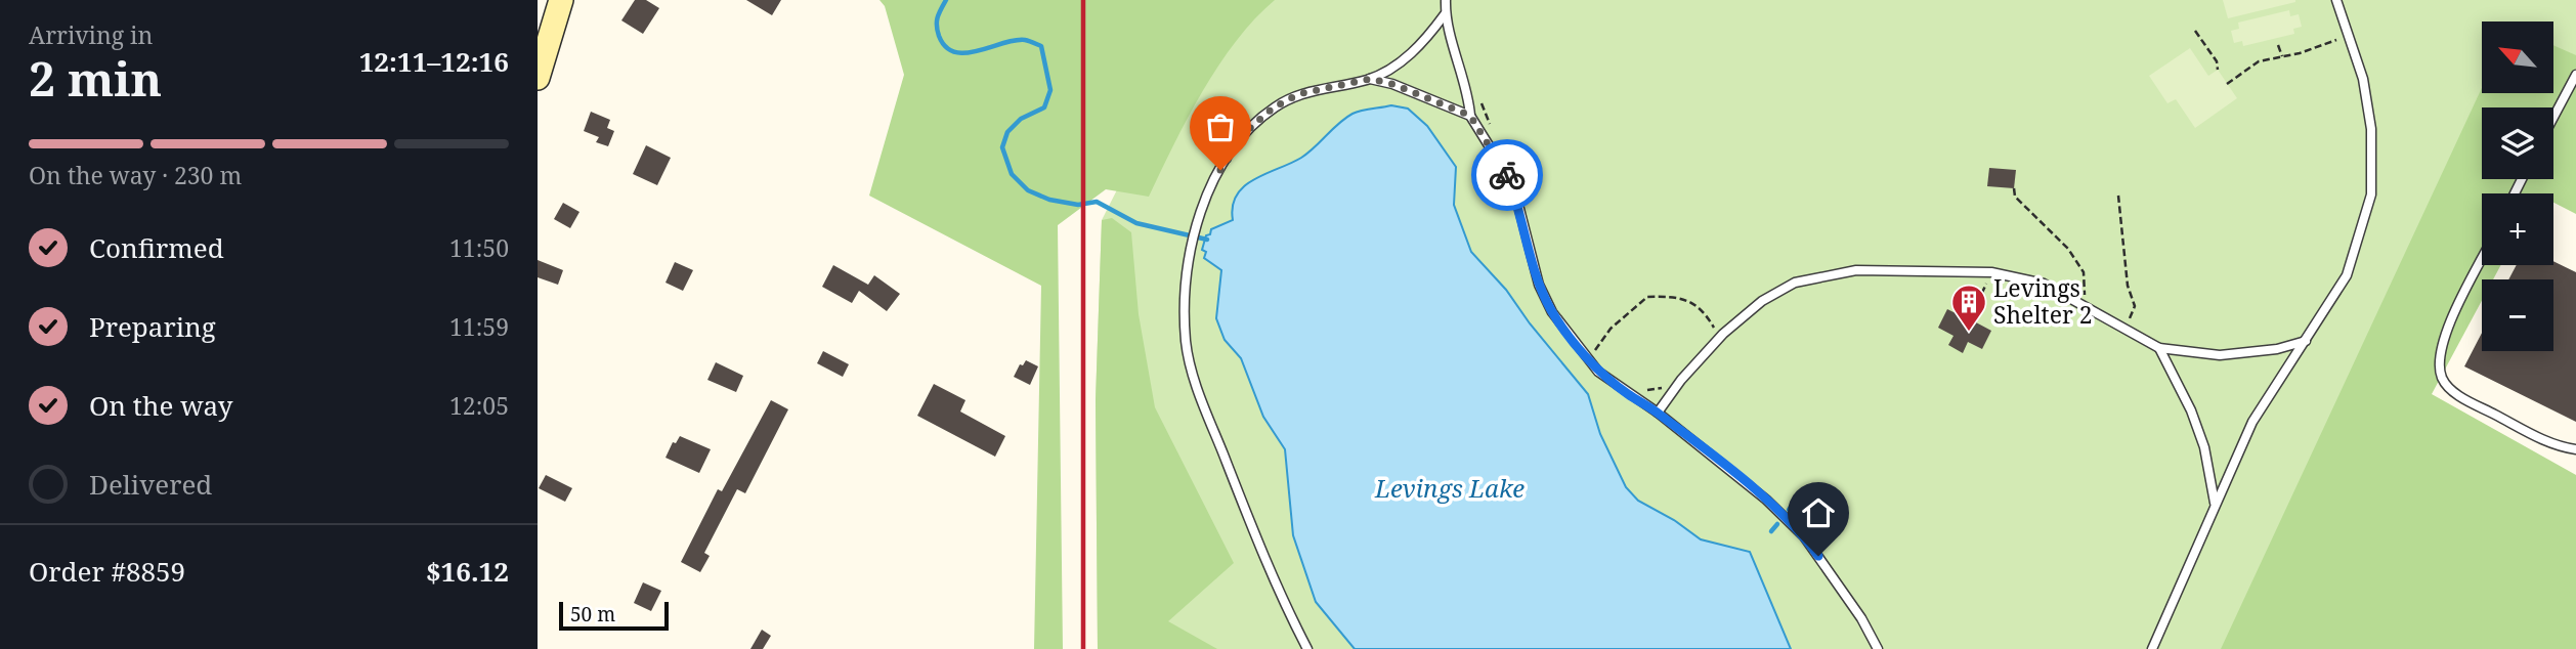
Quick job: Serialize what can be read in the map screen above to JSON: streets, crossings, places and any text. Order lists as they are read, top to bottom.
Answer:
{
  "water": ["Levings Lake"],
  "places": {
    "building": ["Levings Shelter 2"]
  },
  "scale_bar": "50 m",
  "north": "top left",
  "page": {
    "heading": ["2 min", "Arriving in", "12:11–12:16"],
    "panel": ["Order #8859", "$16.12"],
    "map_buttons": ["+", "−"],
    "bar": "On the way · 230 m",
    "list": [
      ["Confirmed", "11:50"],
      ["Preparing", "11:59"],
      ["On the way", "12:05"],
      "Delivered"
    ],
    "scale": "50 m"
  }
}
